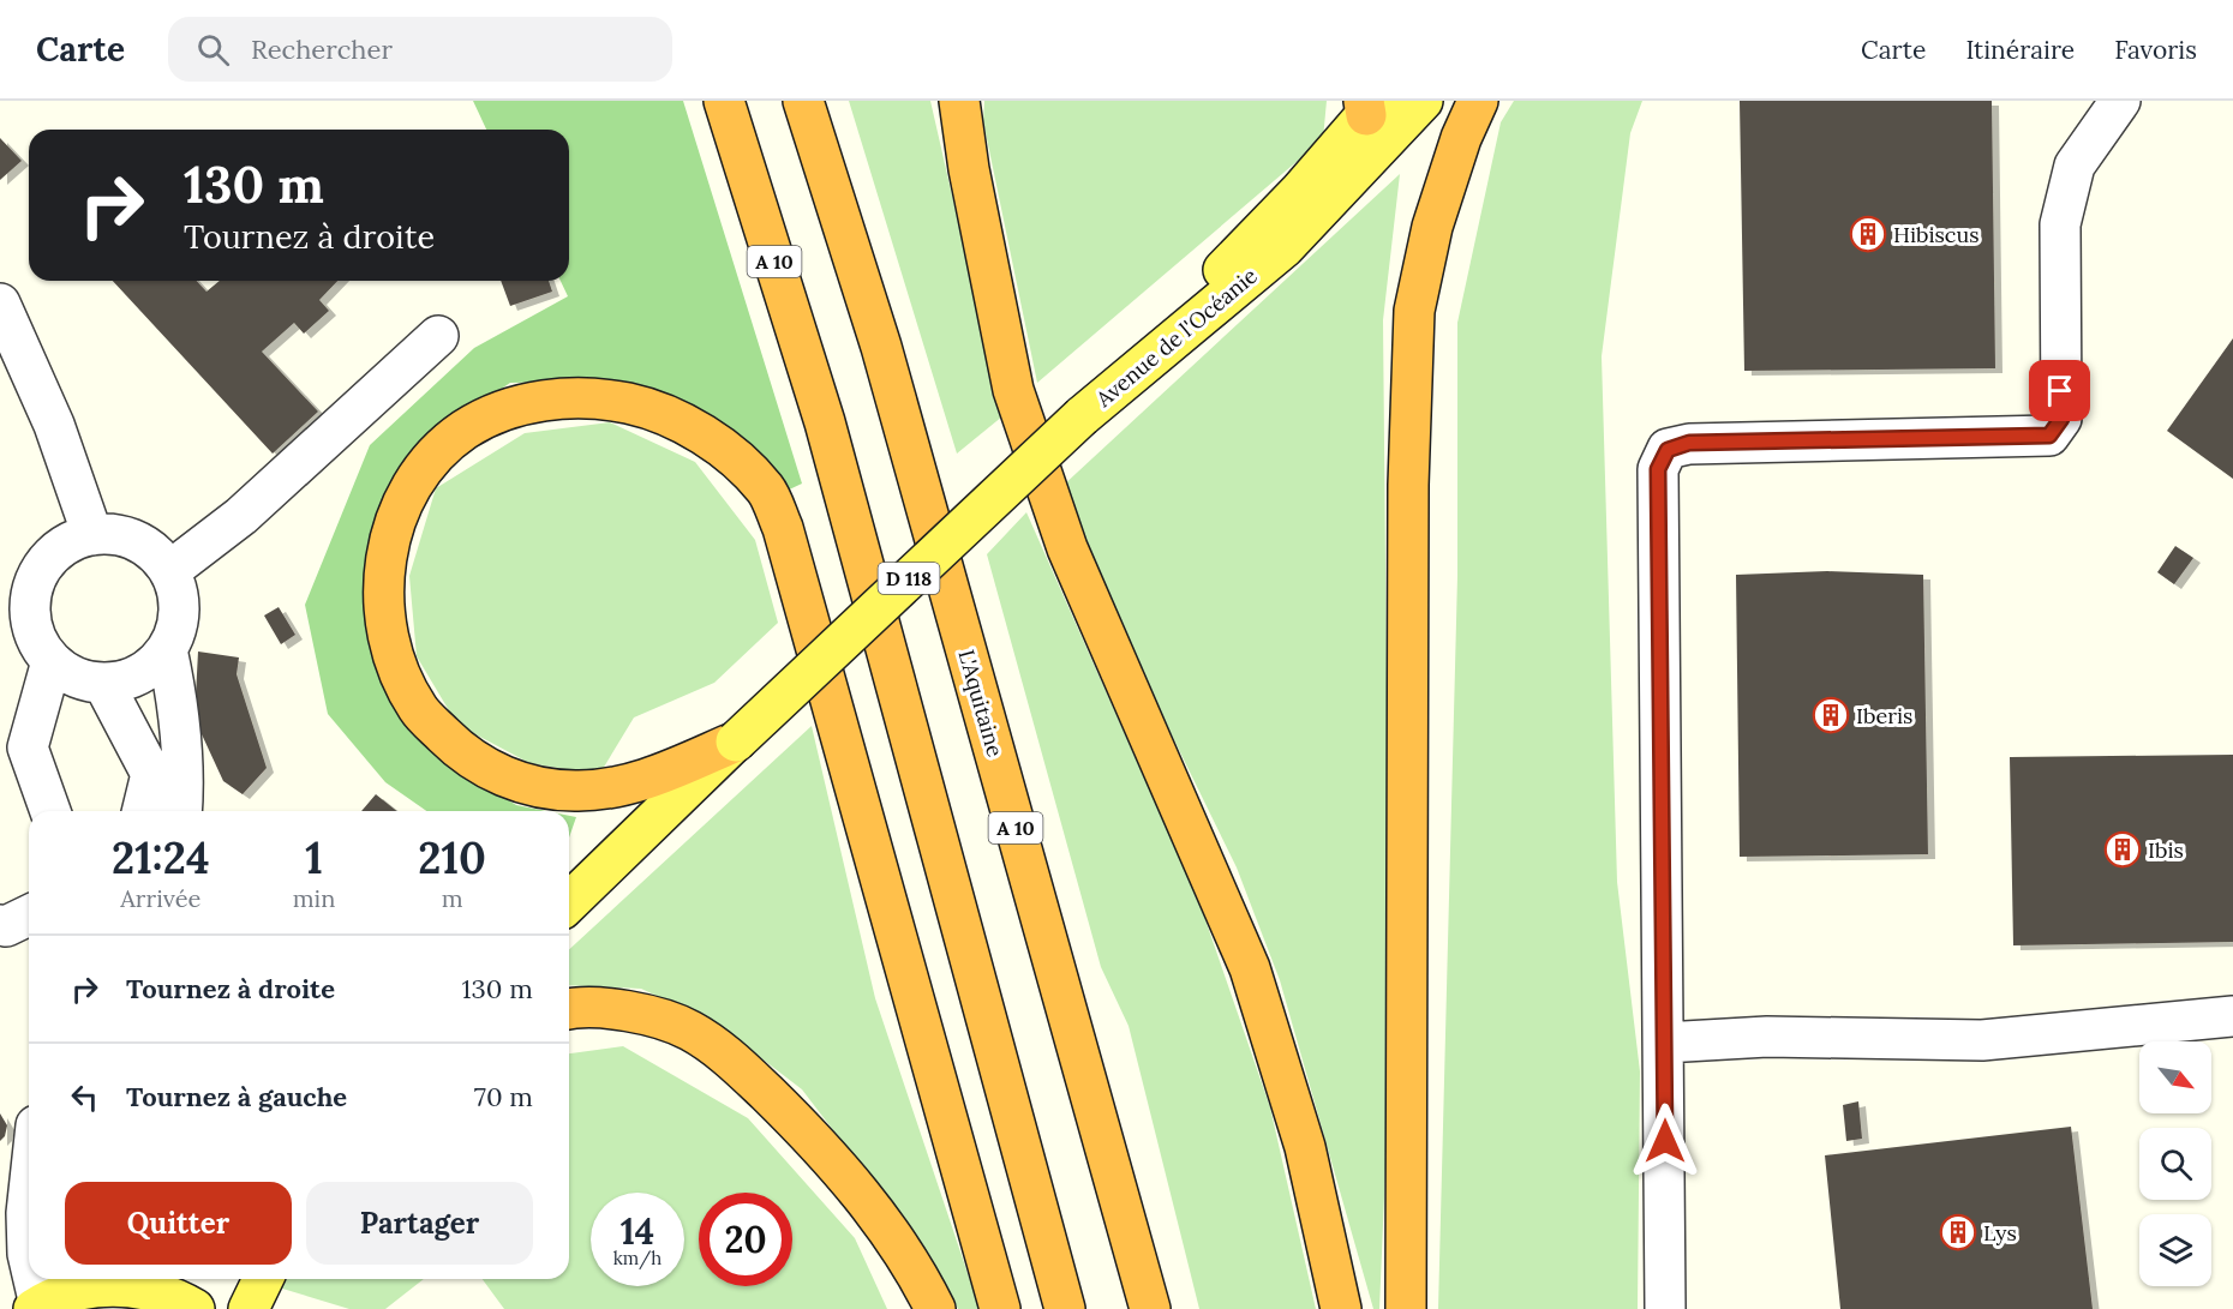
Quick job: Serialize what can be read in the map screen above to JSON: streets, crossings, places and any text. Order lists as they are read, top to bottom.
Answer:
{
  "streets": {
    "highway": ["A 10", "L'Aquitaine"],
    "main road": ["Avenue de l'Océanie", "D 118"]
  },
  "crossings": [
    ["Avenue de l'Océanie", "D 118"]
  ],
  "places": {
    "building": [
      "Hibiscus",
      "Iberis",
      "Ibis",
      "Lys"
    ]
  },
  "north": "bottom right",
  "page": {
    "header": "Carte",
    "search": "Rechercher",
    "nav": ["Carte", "Itinéraire", "Favoris"],
    "turn": ["130 m", "Tournez à droite"],
    "eta": [
      "21:24",
      "Arrivée",
      "1",
      "min",
      "210",
      "m"
    ],
    "list": [
      {
        "name": "Tournez à droite",
        "value": "130 m"
      },
      {
        "name": "Tournez à gauche",
        "value": "70 m"
      }
    ],
    "buttons": ["Quitter", "Partager"],
    "speed": "14 km/h",
    "limit": "20"
  }
}
